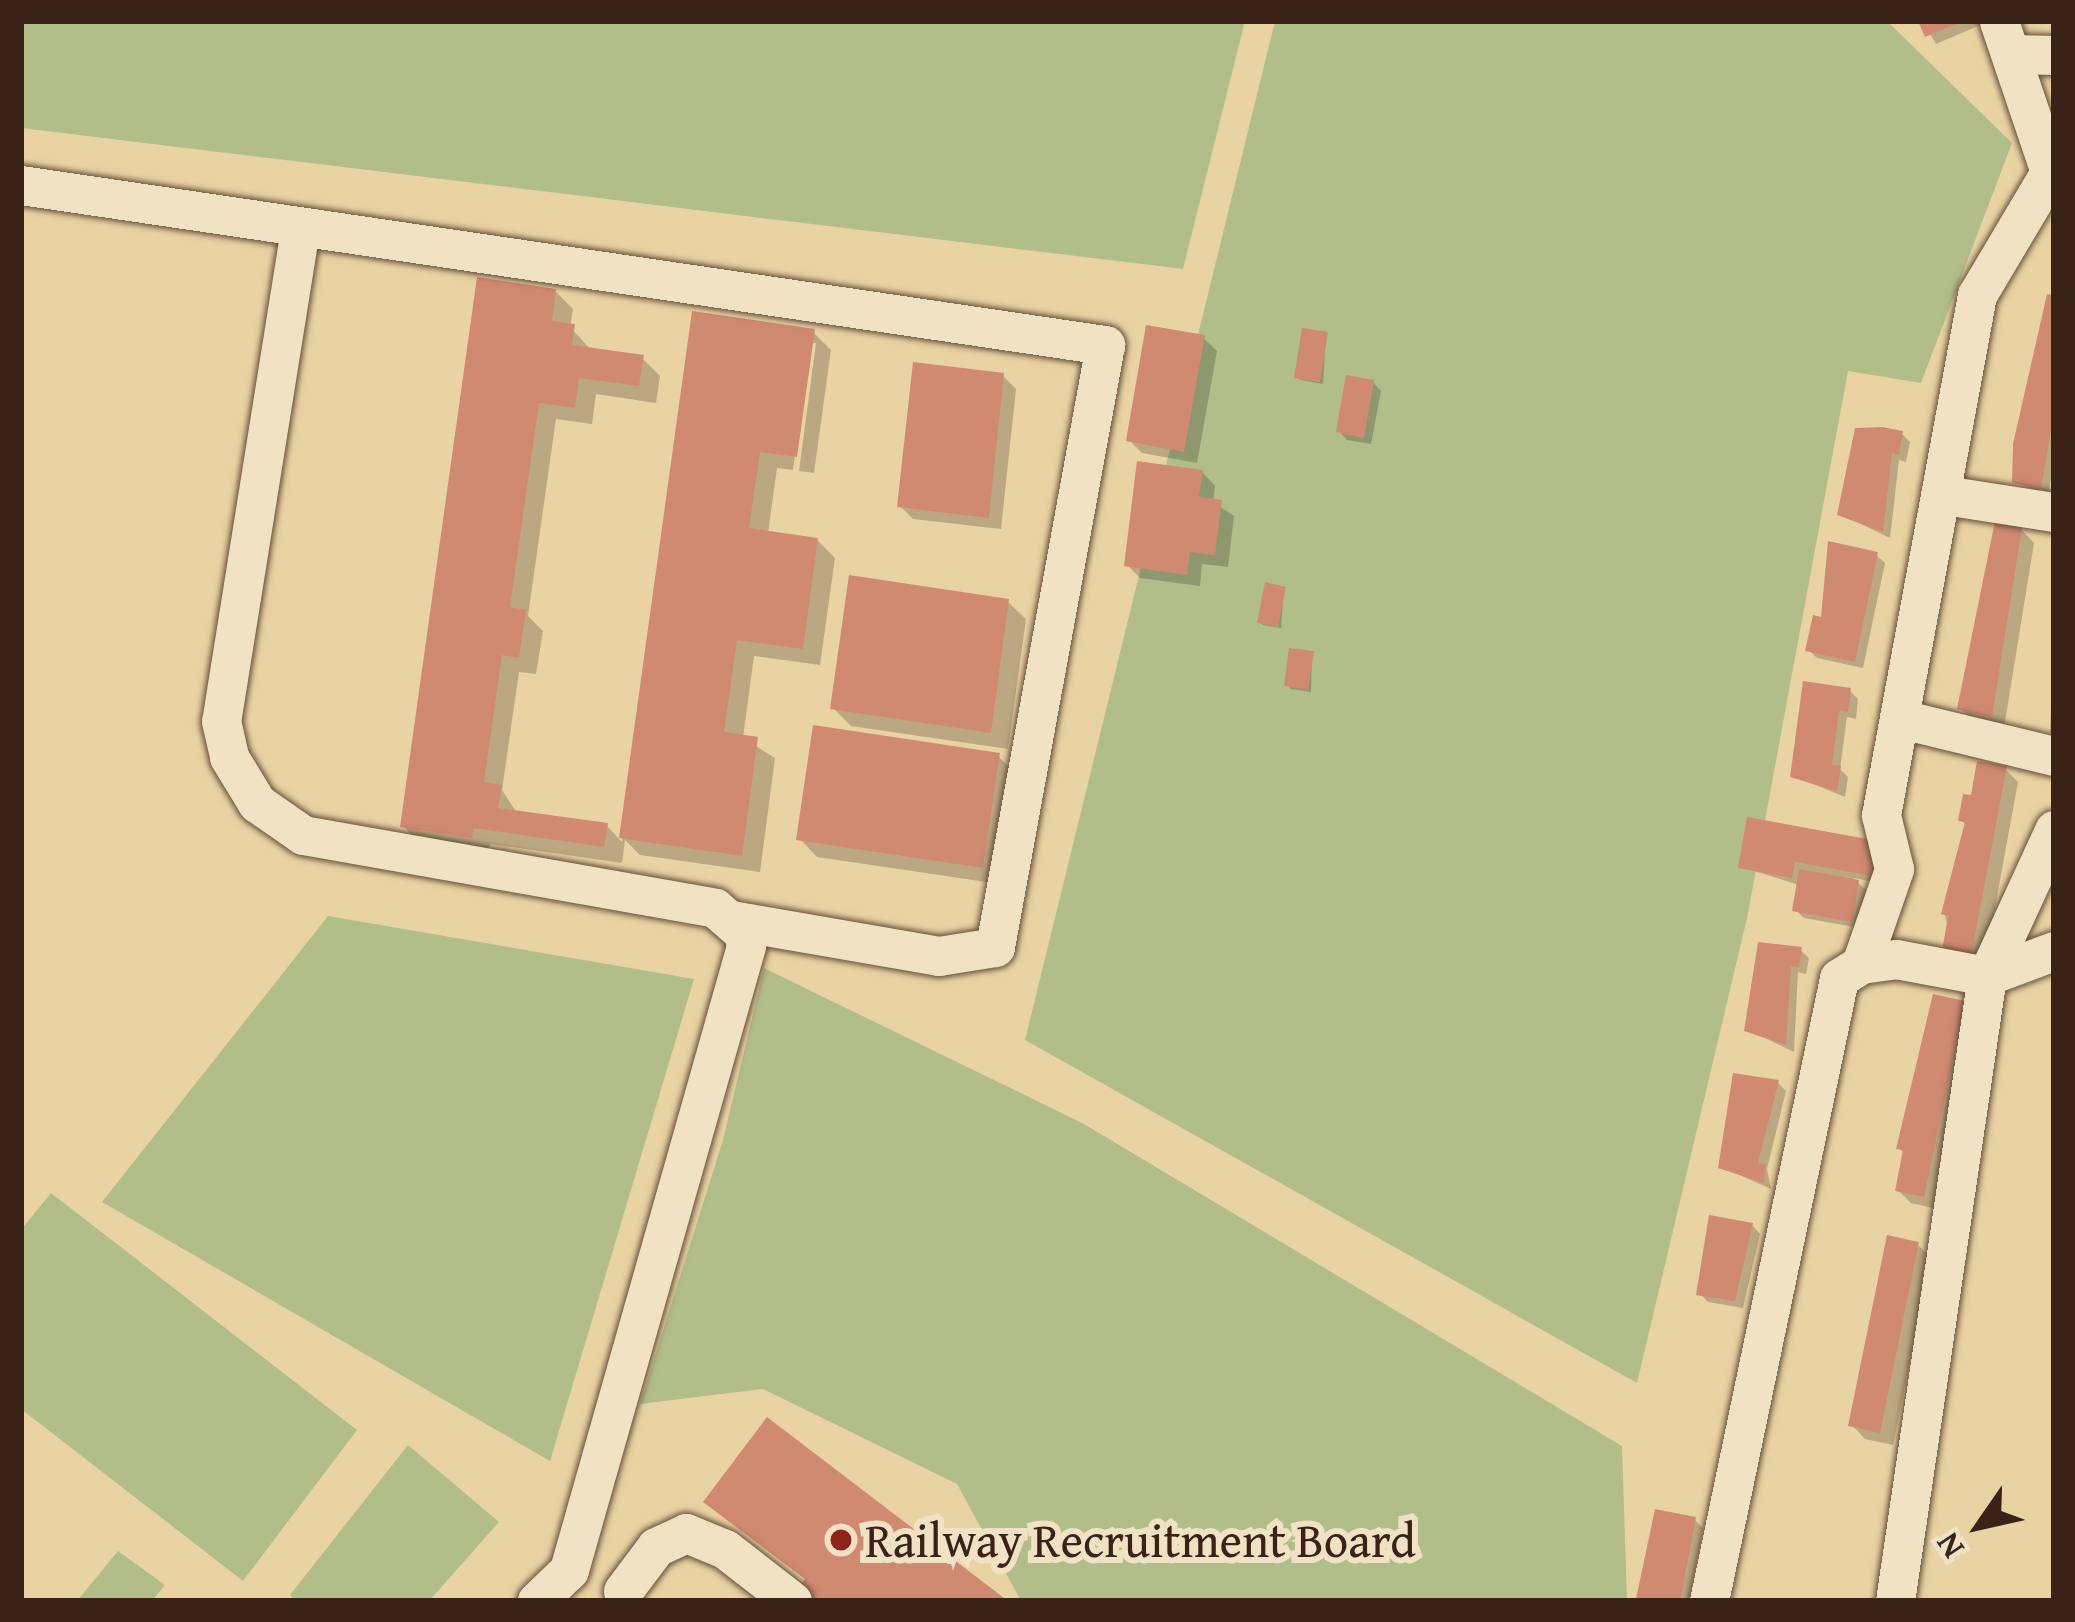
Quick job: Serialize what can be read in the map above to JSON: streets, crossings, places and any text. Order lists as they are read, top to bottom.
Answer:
{
  "places": ["Railway Recruitment Board"],
  "north": "bottom left"
}
